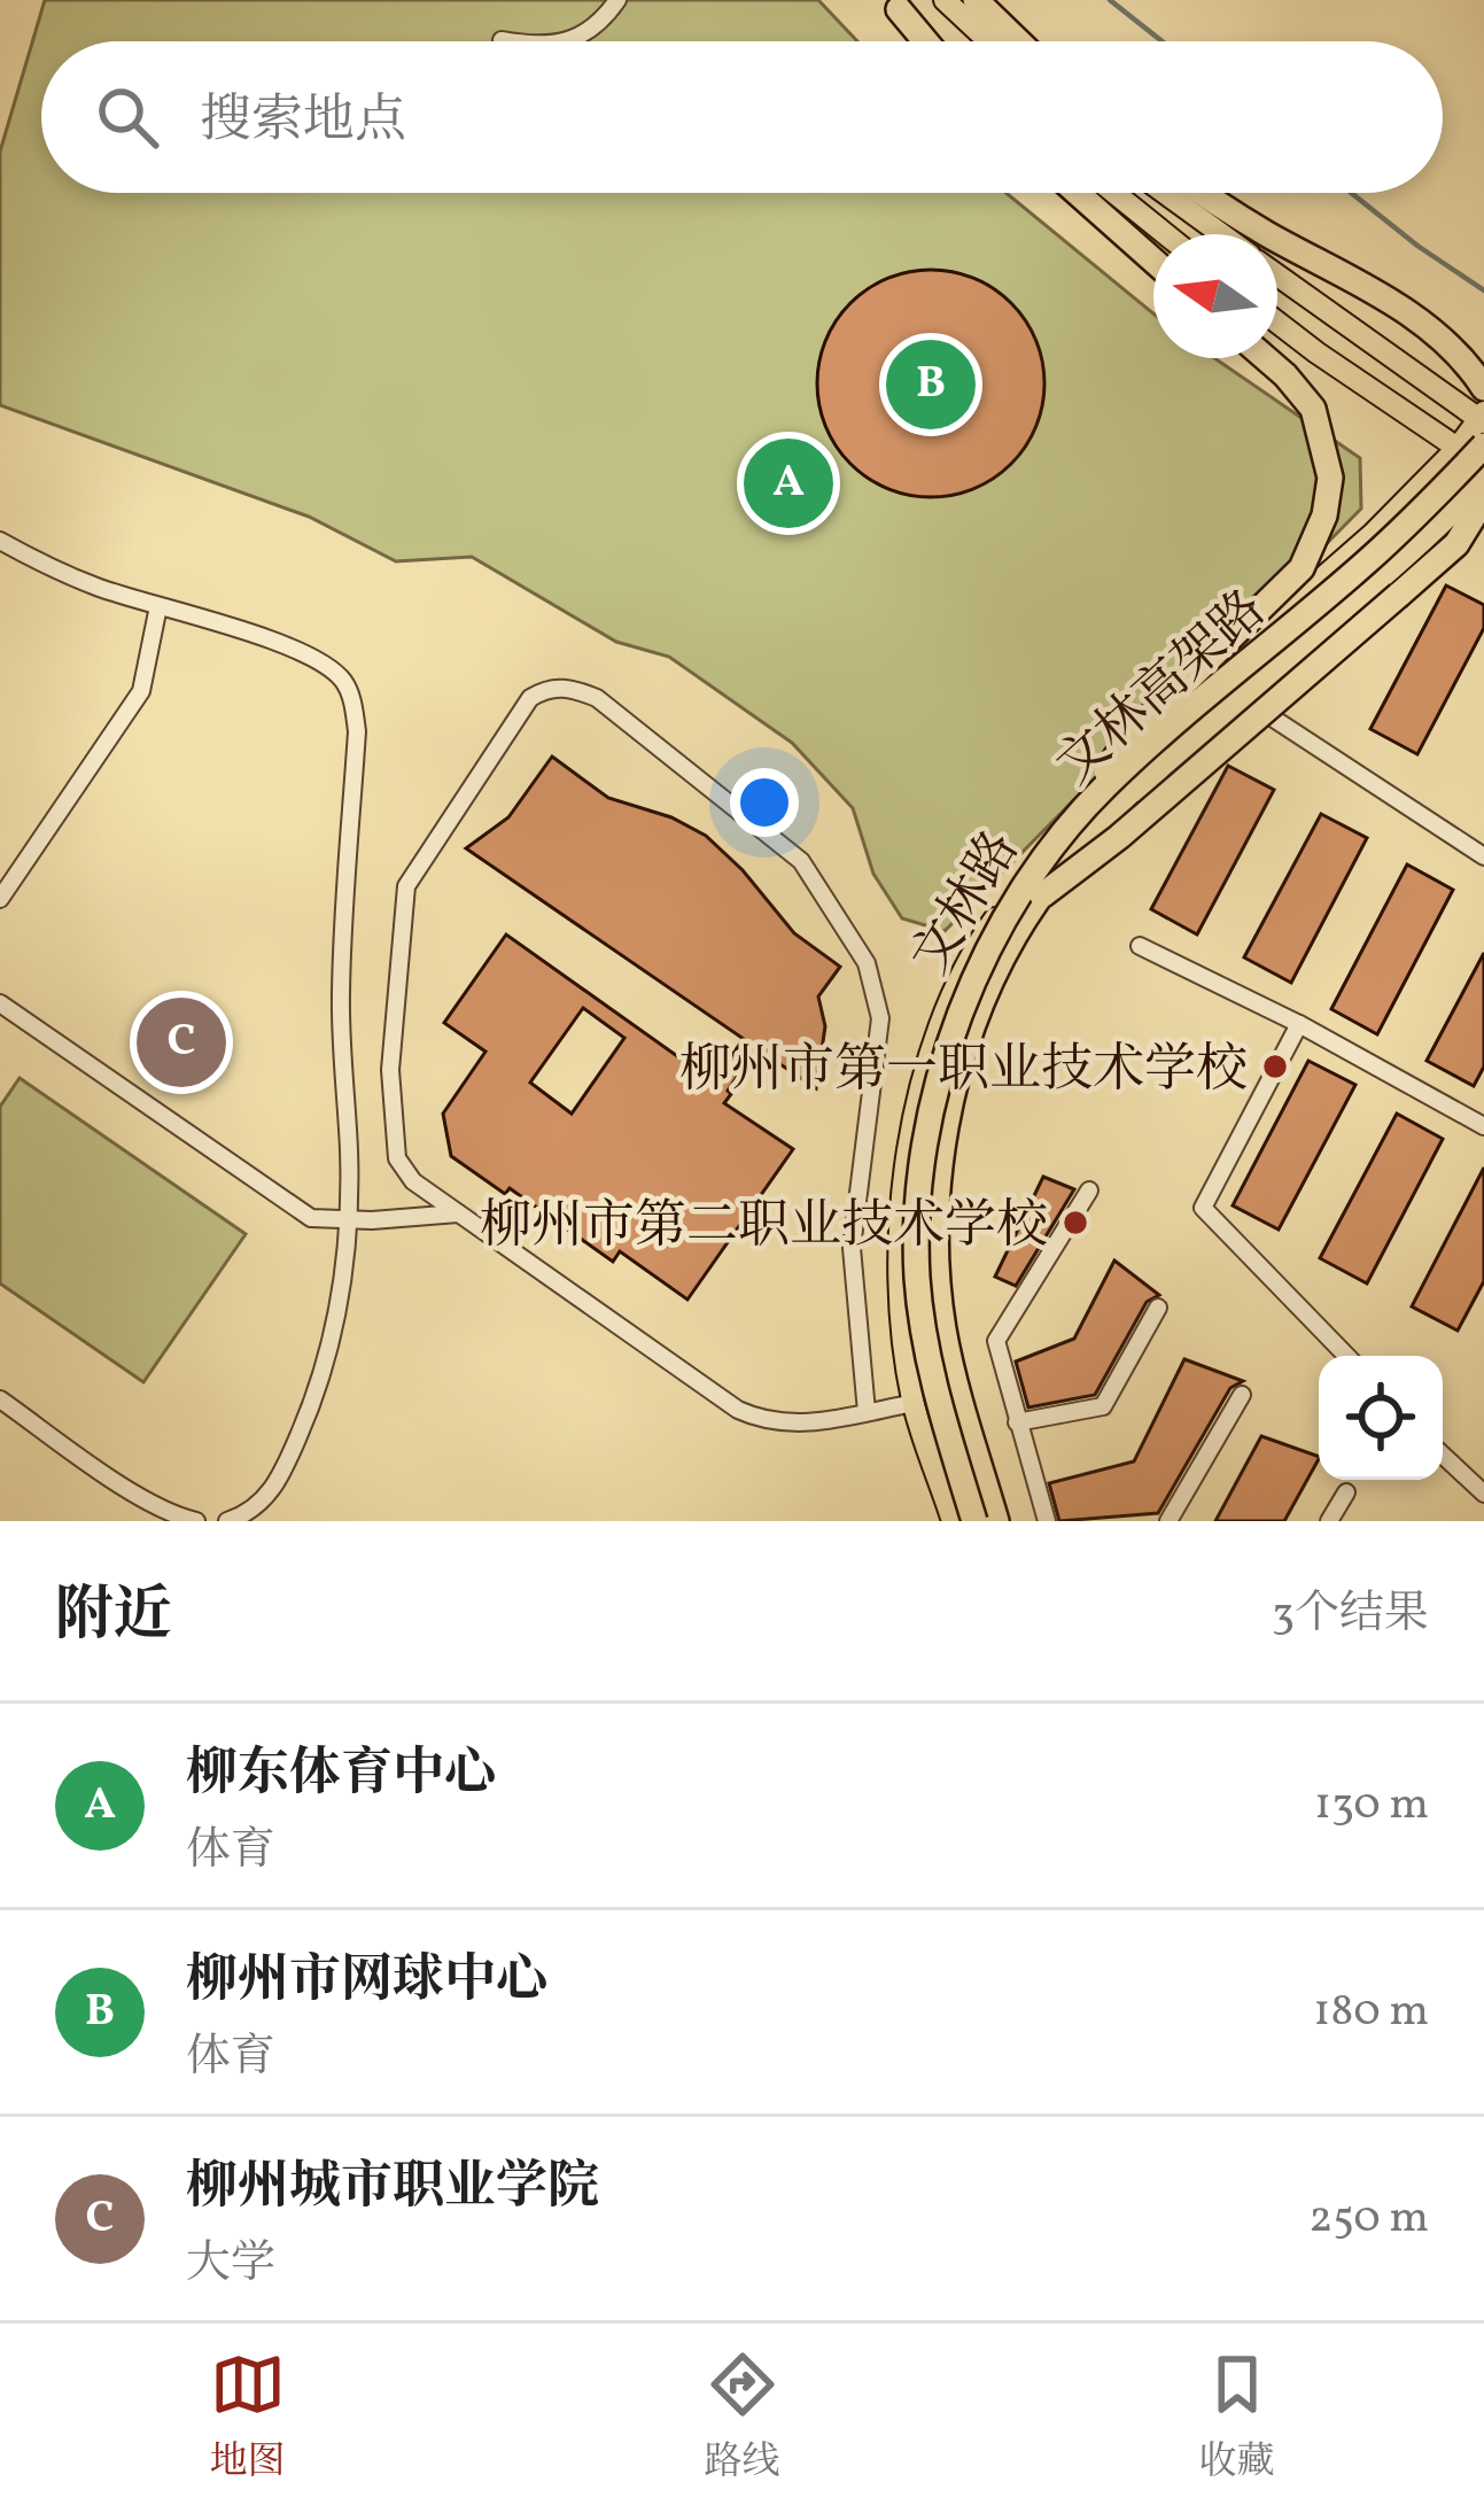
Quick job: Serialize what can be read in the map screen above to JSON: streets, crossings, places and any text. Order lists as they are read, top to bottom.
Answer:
{
  "streets": {
    "highway": ["文林高架路"],
    "main road": ["文林路"]
  },
  "crossings": [
    ["文林高架路", "文林路"]
  ],
  "places": ["柳州市第一职业技术学校", "柳州市第二职业技术学校"],
  "north": "left",
  "page": {
    "search": "搜索地点",
    "pins": ["B", "A", "C"],
    "heading": ["附近", "3个结果"],
    "list": [
      {
        "mark": "A",
        "name": "柳东体育中心",
        "note": "体育",
        "value": "130 m"
      },
      {
        "mark": "B",
        "name": "柳州市网球中心",
        "note": "体育",
        "value": "180 m"
      },
      {
        "mark": "C",
        "name": "柳州城市职业学院",
        "note": "大学",
        "value": "250 m"
      }
    ],
    "nav": ["地图", "路线", "收藏"]
  }
}
